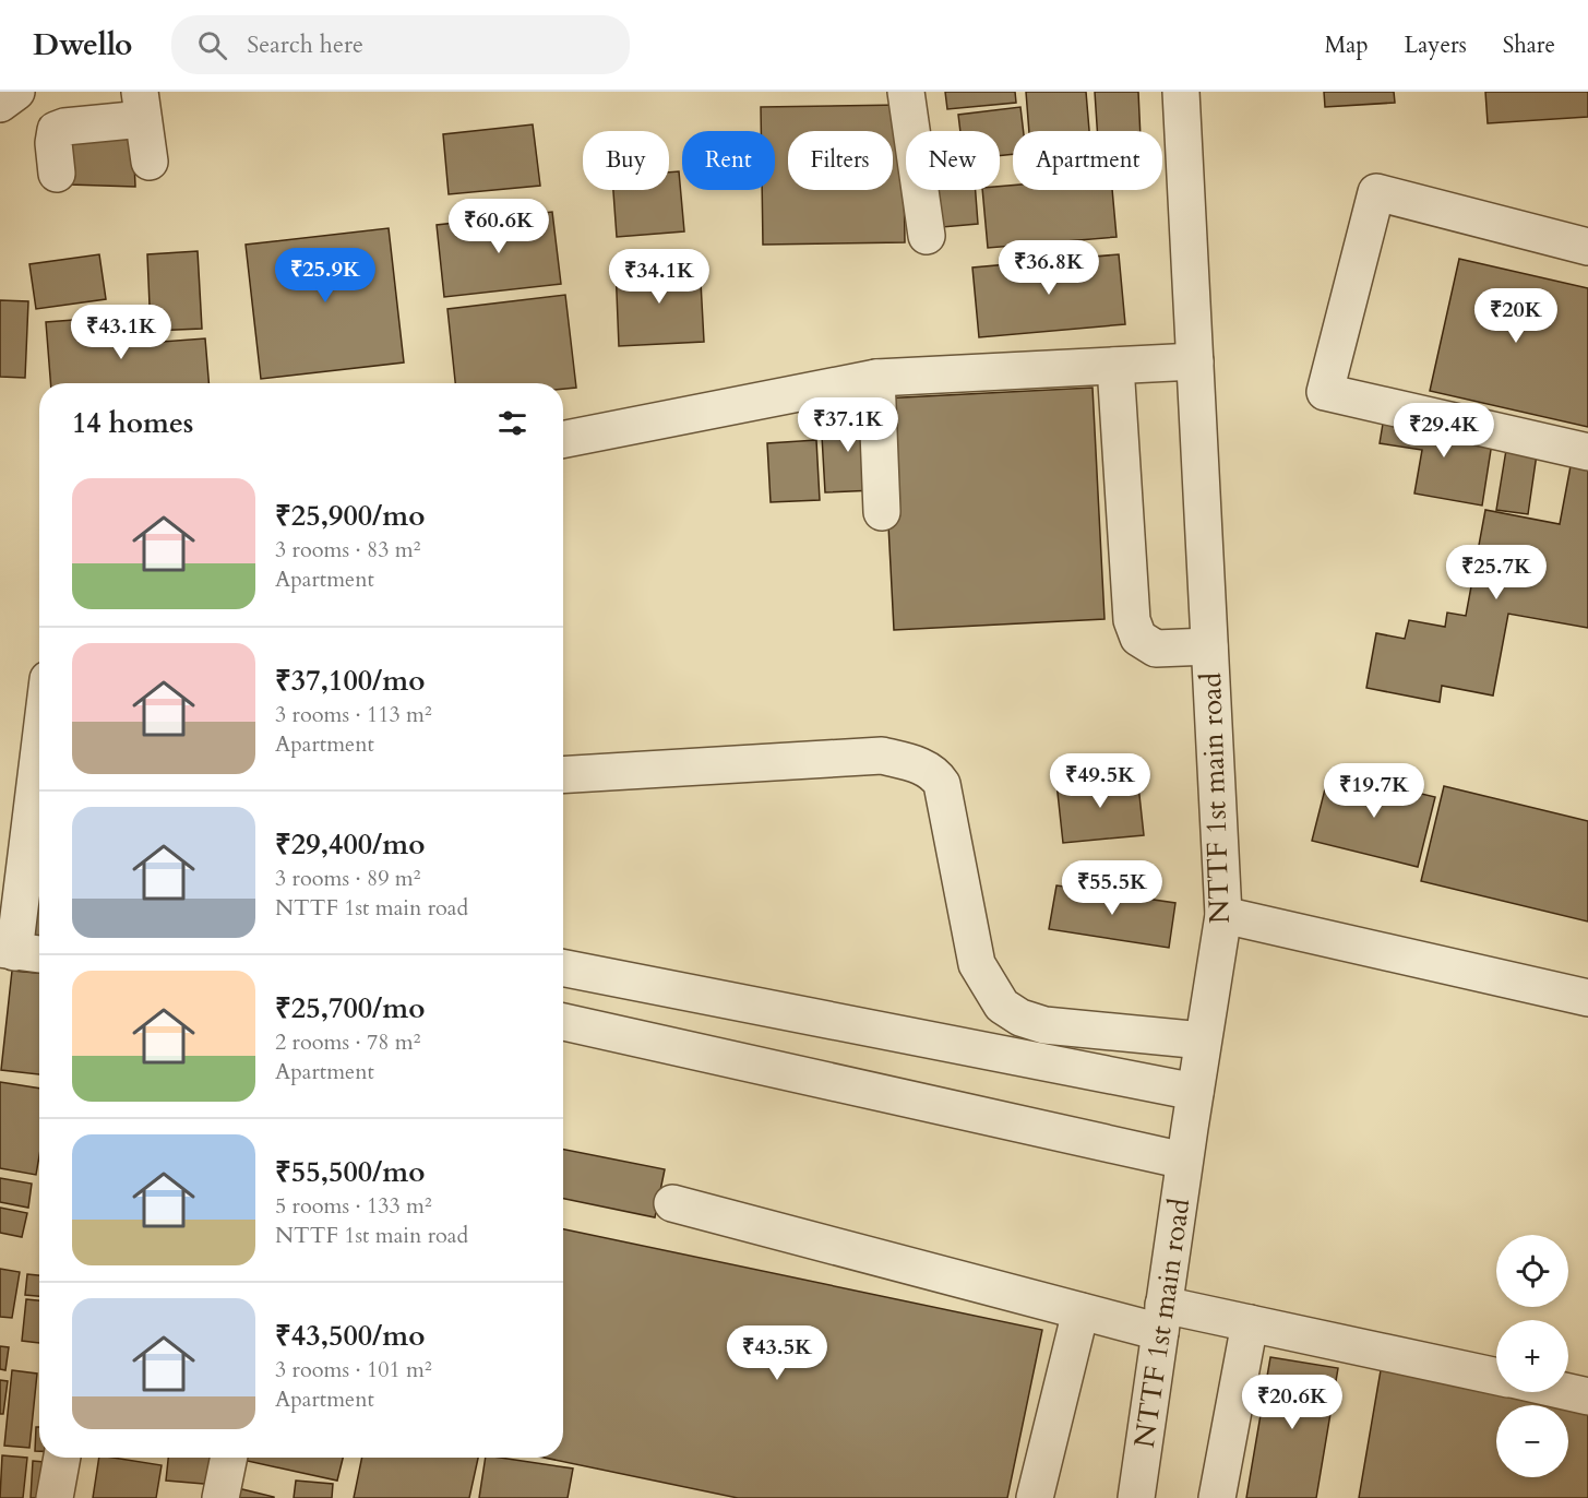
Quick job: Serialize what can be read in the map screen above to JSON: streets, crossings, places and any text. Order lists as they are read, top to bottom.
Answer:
{
  "streets": {
    "street": ["NTTF 1st main road"]
  },
  "page": {
    "header": "Dwello",
    "search": "Search here",
    "nav": ["Map", "Layers", "Share"],
    "chip": [
      "Buy",
      "Rent",
      "Filters",
      "New",
      "Apartment"
    ],
    "price": [
      "₹60.6K",
      "₹36.8K",
      "₹25.9K",
      "₹34.1K",
      "₹20K",
      "₹43.1K",
      "₹37.1K",
      "₹29.4K",
      "₹25.7K",
      "₹49.5K",
      "₹19.7K",
      "₹55.5K",
      "₹43.5K",
      "₹20.6K"
    ],
    "heading": "14 homes",
    "list": [
      {
        "name": "₹25,900/mo",
        "note": "3 rooms · 83 m² · Apartment"
      },
      {
        "name": "₹37,100/mo",
        "note": "3 rooms · 113 m² · Apartment"
      },
      {
        "name": "₹29,400/mo",
        "note": "3 rooms · 89 m² · NTTF 1st main road"
      },
      {
        "name": "₹25,700/mo",
        "note": "2 rooms · 78 m² · Apartment"
      },
      {
        "name": "₹55,500/mo",
        "note": "5 rooms · 133 m² · NTTF 1st main road"
      },
      {
        "name": "₹43,500/mo",
        "note": "3 rooms · 101 m² · Apartment"
      }
    ],
    "map_buttons": ["+", "−"]
  }
}
